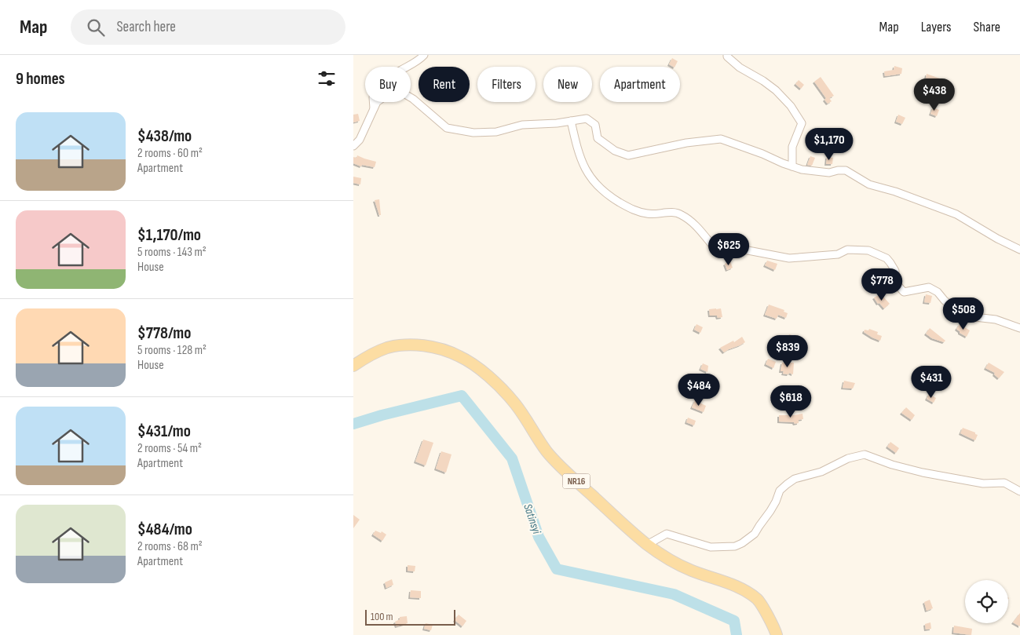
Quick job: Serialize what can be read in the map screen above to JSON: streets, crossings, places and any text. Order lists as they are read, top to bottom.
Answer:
{
  "streets": {
    "main road": ["NR16"]
  },
  "water": ["Satinsyi"],
  "scale_bar": "100 m",
  "page": {
    "header": "Map",
    "search": "Search here",
    "nav": ["Map", "Layers", "Share"],
    "heading": "9 homes",
    "chip": [
      "Buy",
      "Rent",
      "Filters",
      "New",
      "Apartment"
    ],
    "price": [
      "$438",
      "$1,170",
      "$625",
      "$778",
      "$508",
      "$839",
      "$431",
      "$484",
      "$618"
    ],
    "list": [
      {
        "name": "$438/mo",
        "note": "2 rooms · 60 m² · Apartment"
      },
      {
        "name": "$1,170/mo",
        "note": "5 rooms · 143 m² · House"
      },
      {
        "name": "$778/mo",
        "note": "5 rooms · 128 m² · House"
      },
      {
        "name": "$431/mo",
        "note": "2 rooms · 54 m² · Apartment"
      },
      {
        "name": "$484/mo",
        "note": "2 rooms · 68 m² · Apartment"
      }
    ],
    "scale": "100 m"
  }
}
